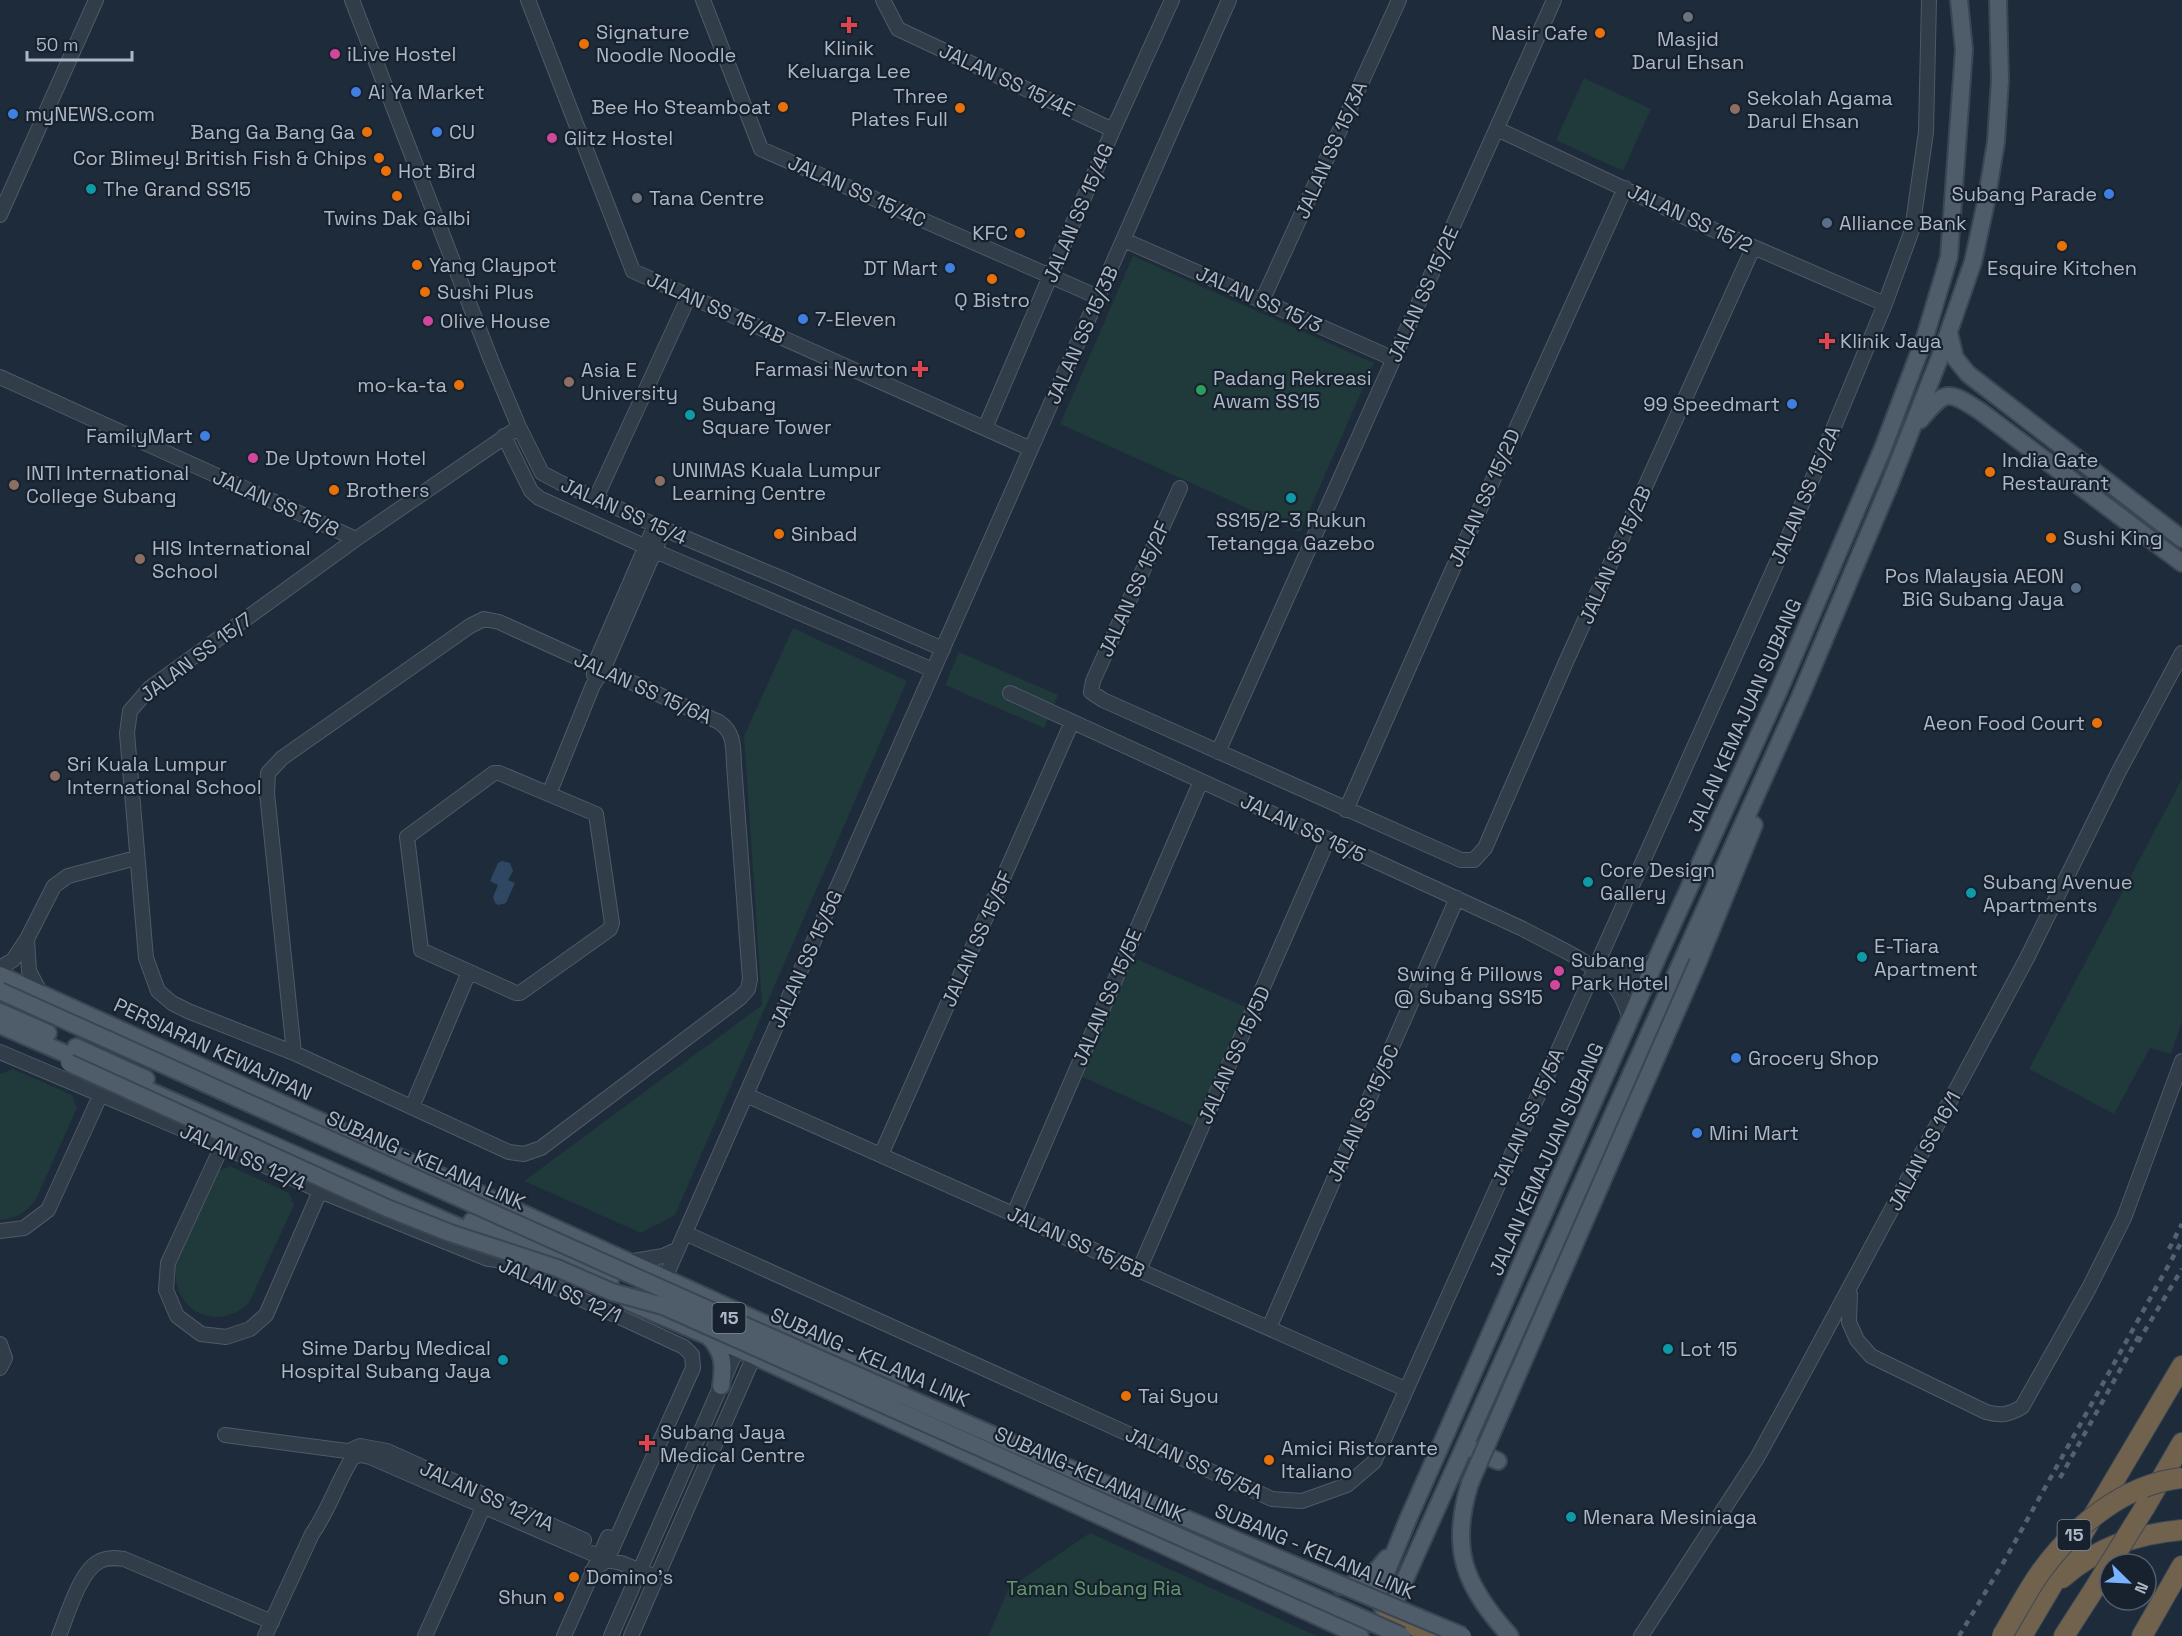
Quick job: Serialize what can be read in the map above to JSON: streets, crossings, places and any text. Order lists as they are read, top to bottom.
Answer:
{
  "streets": {
    "highway": ["15"],
    "main road": [
      "JALAN KEMAJUAN SUBANG",
      "PERSIARAN KEWAJIPAN",
      "SUBANG - KELANA LINK",
      "SUBANG-KELANA LINK"
    ],
    "street": [
      "JALAN SS 15/4E",
      "JALAN SS 15/3A",
      "JALAN SS 15/4C",
      "JALAN SS 15/4G",
      "JALAN SS 15/2",
      "JALAN SS 15/2E",
      "JALAN SS 15/3",
      "JALAN SS 15/4B",
      "JALAN SS 15/3B",
      "JALAN SS 15/2A",
      "JALAN SS 15/2D",
      "JALAN SS 15/8",
      "JALAN SS 15/4",
      "JALAN SS 15/2B",
      "JALAN SS 15/2F",
      "JALAN SS 15/7",
      "JALAN SS 15/6A",
      "JALAN SS 15/5",
      "JALAN SS 15/5F",
      "JALAN SS 15/5G",
      "JALAN SS 15/5E",
      "JALAN SS 15/5D",
      "JALAN SS 15/5C",
      "JALAN SS 15/5A",
      "JALAN SS 16/1",
      "JALAN SS 12/4",
      "JALAN SS 15/5B",
      "JALAN SS 12/1",
      "JALAN SS 12/1A"
    ]
  },
  "crossings": [
    ["JALAN SS 15/4E", "JALAN SS 15/4G"],
    ["JALAN SS 15/3A", "JALAN SS 15/3"],
    ["JALAN SS 15/4C", "JALAN SS 15/4G"],
    ["JALAN SS 15/4C", "JALAN SS 15/3B"],
    ["JALAN SS 15/4G", "JALAN SS 15/4B"],
    ["JALAN SS 15/2", "JALAN SS 15/2E"],
    ["JALAN SS 15/2", "JALAN SS 15/2A"],
    ["JALAN SS 15/2", "JALAN SS 15/2D"],
    ["JALAN SS 15/2", "JALAN SS 15/2B"],
    ["JALAN SS 15/2E", "JALAN SS 15/3"],
    ["JALAN SS 15/2E", "JALAN SS 15/2F"],
    ["JALAN SS 15/3", "JALAN SS 15/3B"],
    ["JALAN SS 15/4B", "JALAN SS 15/3B"],
    ["JALAN SS 15/3B", "JALAN SS 15/4"],
    ["JALAN SS 15/3B", "JALAN SS 15/5G"],
    ["JALAN SS 15/2A", "JALAN SS 15/5"],
    ["JALAN SS 15/2A", "JALAN SS 15/5A"],
    ["JALAN SS 15/2D", "JALAN SS 15/2B"],
    ["JALAN SS 15/8", "JALAN SS 15/7"],
    ["JALAN SS 15/4", "JALAN SS 15/7"],
    ["JALAN SS 15/4", "JALAN SS 15/5G"],
    ["JALAN SS 15/7", "JALAN SS 15/6A"],
    ["JALAN KEMAJUAN SUBANG", "JALAN SS 15/5"],
    ["JALAN KEMAJUAN SUBANG", "PERSIARAN KEWAJIPAN"],
    ["JALAN SS 15/5", "JALAN SS 15/5F"],
    ["JALAN SS 15/5", "JALAN SS 15/5E"],
    ["JALAN SS 15/5", "JALAN SS 15/5D"],
    ["JALAN SS 15/5", "JALAN SS 15/5C"],
    ["JALAN SS 15/5", "JALAN SS 15/5A"],
    ["JALAN SS 15/5F", "JALAN SS 15/5B"],
    ["JALAN SS 15/5G", "PERSIARAN KEWAJIPAN"],
    ["JALAN SS 15/5G", "JALAN SS 15/5A"],
    ["JALAN SS 15/5G", "JALAN SS 15/5B"],
    ["JALAN SS 15/5E", "JALAN SS 15/5B"],
    ["JALAN SS 15/5D", "JALAN SS 15/5B"],
    ["JALAN SS 15/5C", "JALAN SS 15/5B"],
    ["JALAN SS 15/5A", "JALAN SS 15/5B"],
    ["JALAN SS 12/4", "JALAN SS 12/1"],
    ["SUBANG - KELANA LINK", "SUBANG-KELANA LINK"],
    ["JALAN SS 12/1", "JALAN SS 12/1A"]
  ],
  "parks": ["Taman Subang Ria"],
  "places": {
    "other": [
      "Masjid Darul Ehsan",
      "Nasir Cafe",
      "Signature Noodle Noodle",
      "iLive Hostel",
      "Ai Ya Market",
      "Bee Ho Steamboat",
      "Three Plates Full",
      "Sekolah Agama Darul Ehsan",
      "myNEWS.com",
      "Bang Ga Bang Ga",
      "CU",
      "Glitz Hostel",
      "Cor Blimey! British Fish & Chips",
      "Hot Bird",
      "The Grand SS15",
      "Subang Parade",
      "Twins Dak Galbi",
      "Tana Centre",
      "Alliance Bank",
      "KFC",
      "Esquire Kitchen",
      "Yang Claypot",
      "DT Mart",
      "Q Bistro",
      "Sushi Plus",
      "7-Eleven",
      "Olive House",
      "Asia E University",
      "mo-ka-ta",
      "Padang Rekreasi Awam SS15",
      "99 Speedmart",
      "Subang Square Tower",
      "FamilyMart",
      "De Uptown Hotel",
      "India Gate Restaurant",
      "UNIMAS Kuala Lumpur Learning Centre",
      "INTI International College Subang",
      "Brothers",
      "SS15/2-3 Rukun Tetangga Gazebo",
      "Sinbad",
      "Sushi King",
      "HIS International School",
      "Pos Malaysia AEON BiG Subang Jaya",
      "Aeon Food Court",
      "Sri Kuala Lumpur International School",
      "Core Design Gallery",
      "Subang Avenue Apartments",
      "E-Tiara Apartment",
      "Subang Park Hotel",
      "Swing & Pillows @ Subang SS15",
      "Grocery Shop",
      "Mini Mart",
      "Lot 15",
      "Sime Darby Medical Hospital Subang Jaya",
      "Tai Syou",
      "Amici Ristorante Italiano",
      "Menara Mesiniaga",
      "Domino's",
      "Shun"
    ],
    "health": [
      "Klinik Keluarga Lee",
      "Klinik Jaya",
      "Farmasi Newton",
      "Subang Jaya Medical Centre"
    ]
  },
  "scale_bar": "50 m",
  "north": "bottom right"
}
